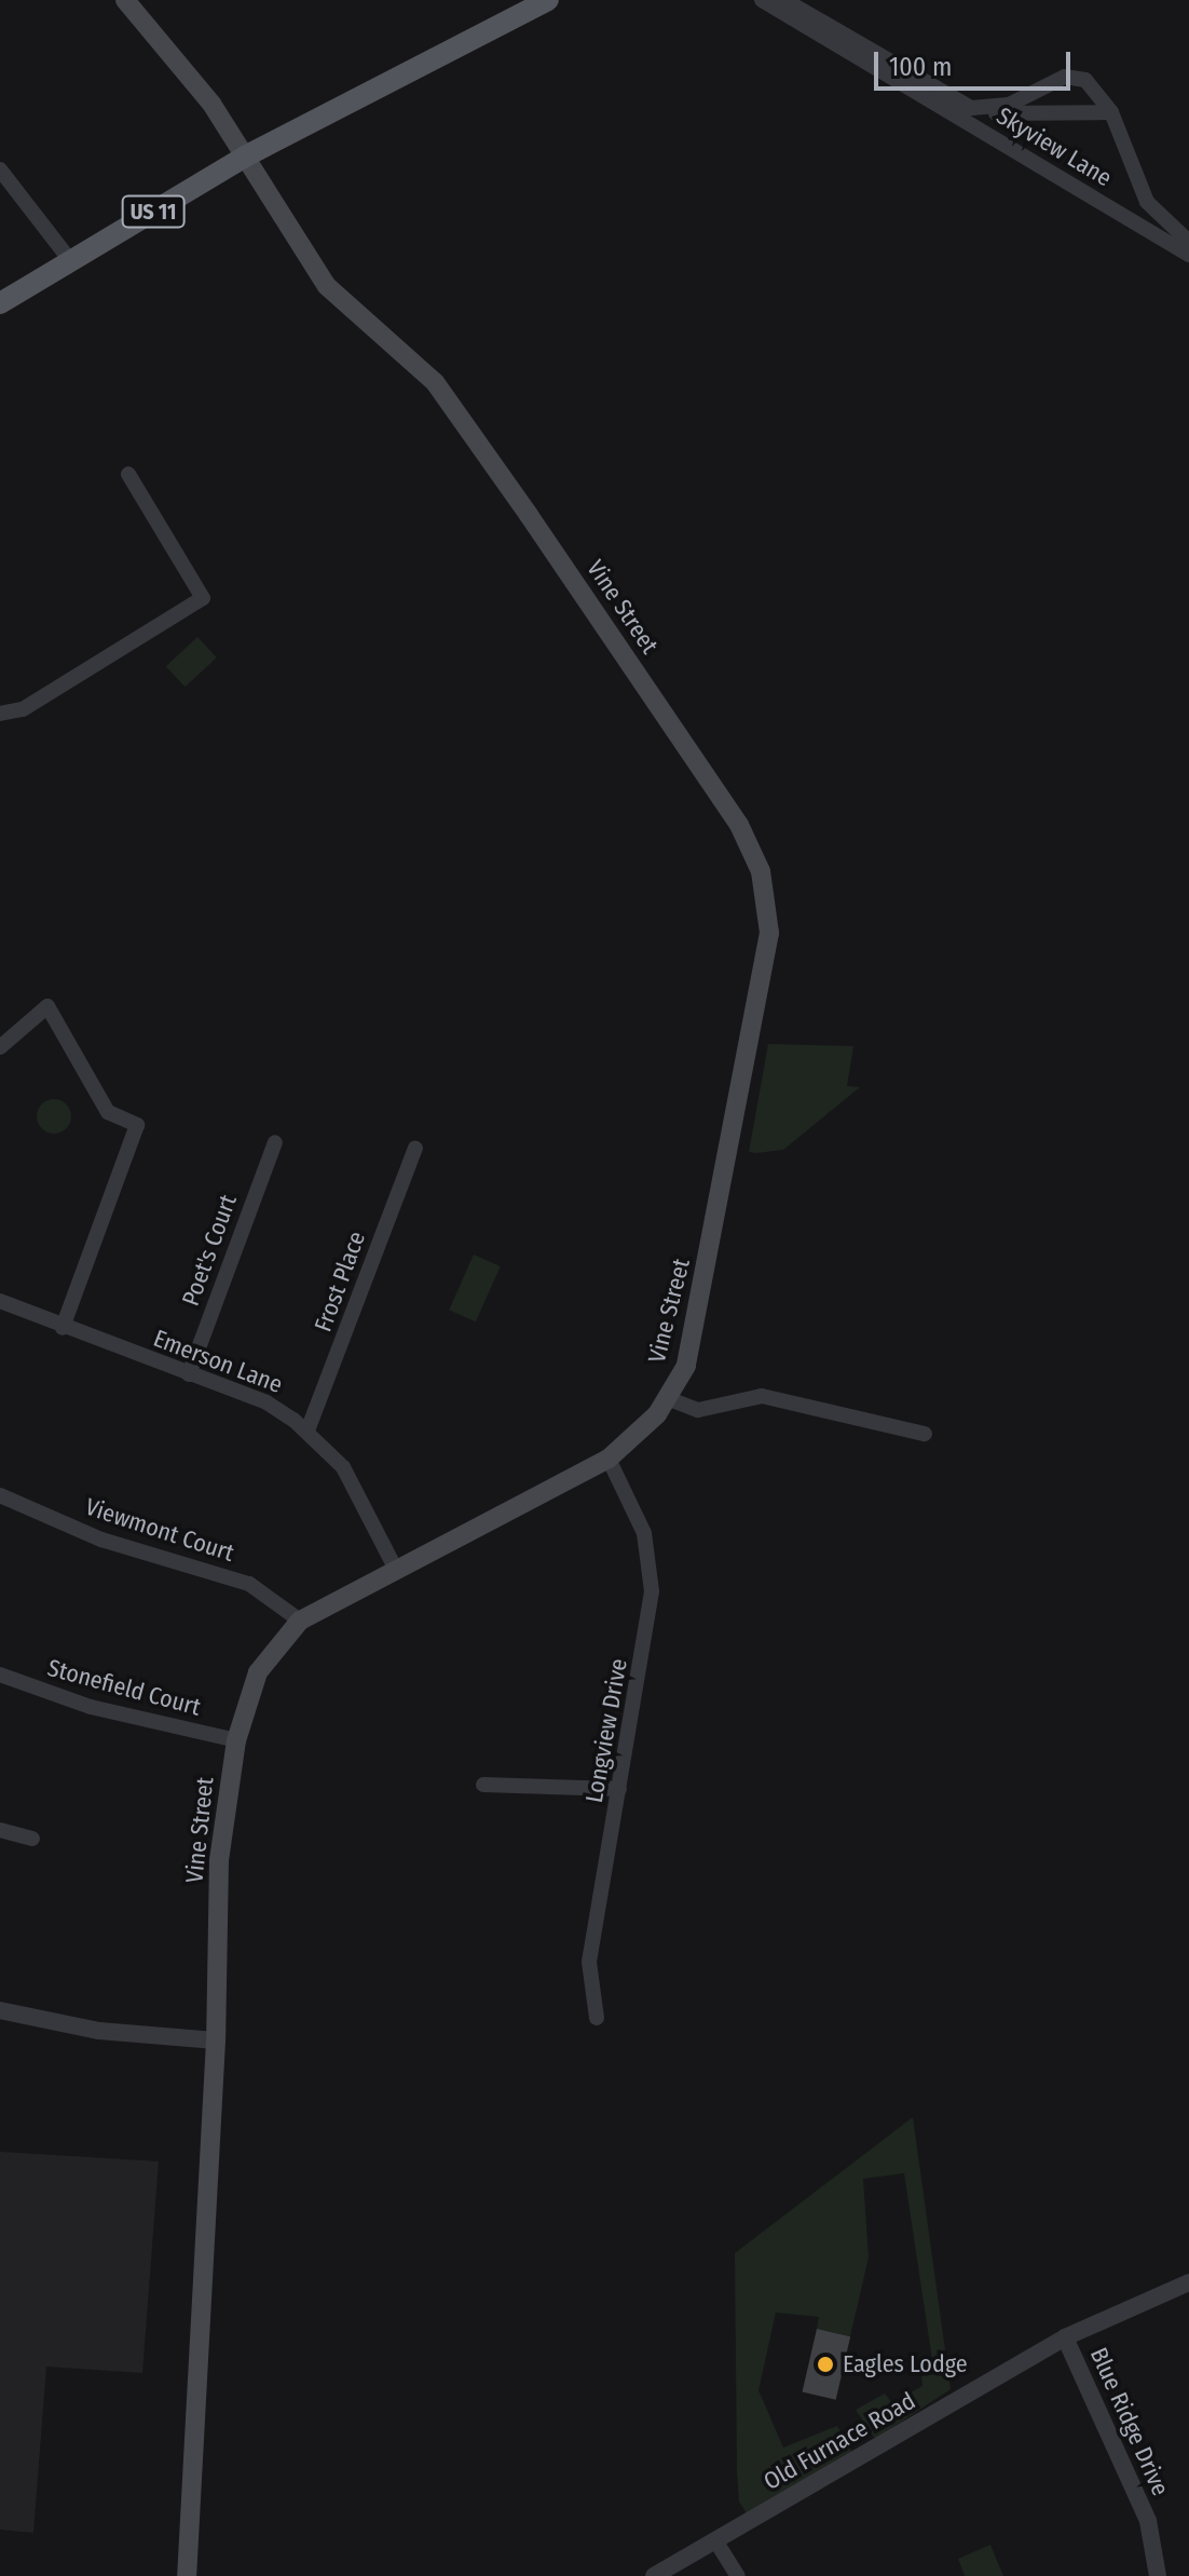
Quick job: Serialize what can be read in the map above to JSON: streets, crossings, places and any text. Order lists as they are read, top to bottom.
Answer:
{
  "streets": {
    "main road": ["US 11", "Vine Street"],
    "street": [
      "Skyview Lane",
      "Poet's Court",
      "Frost Place",
      "Emerson Lane",
      "Viewmont Court",
      "Stonefield Court",
      "Longview Drive",
      "Blue Ridge Drive",
      "Old Furnace Road"
    ]
  },
  "crossings": [
    ["US 11", "Vine Street"],
    ["Vine Street", "Emerson Lane"],
    ["Vine Street", "Viewmont Court"],
    ["Vine Street", "Stonefield Court"],
    ["Vine Street", "Longview Drive"],
    ["Poet's Court", "Emerson Lane"],
    ["Frost Place", "Emerson Lane"],
    ["Blue Ridge Drive", "Old Furnace Road"]
  ],
  "places": ["Eagles Lodge"],
  "scale_bar": "100 m"
}
